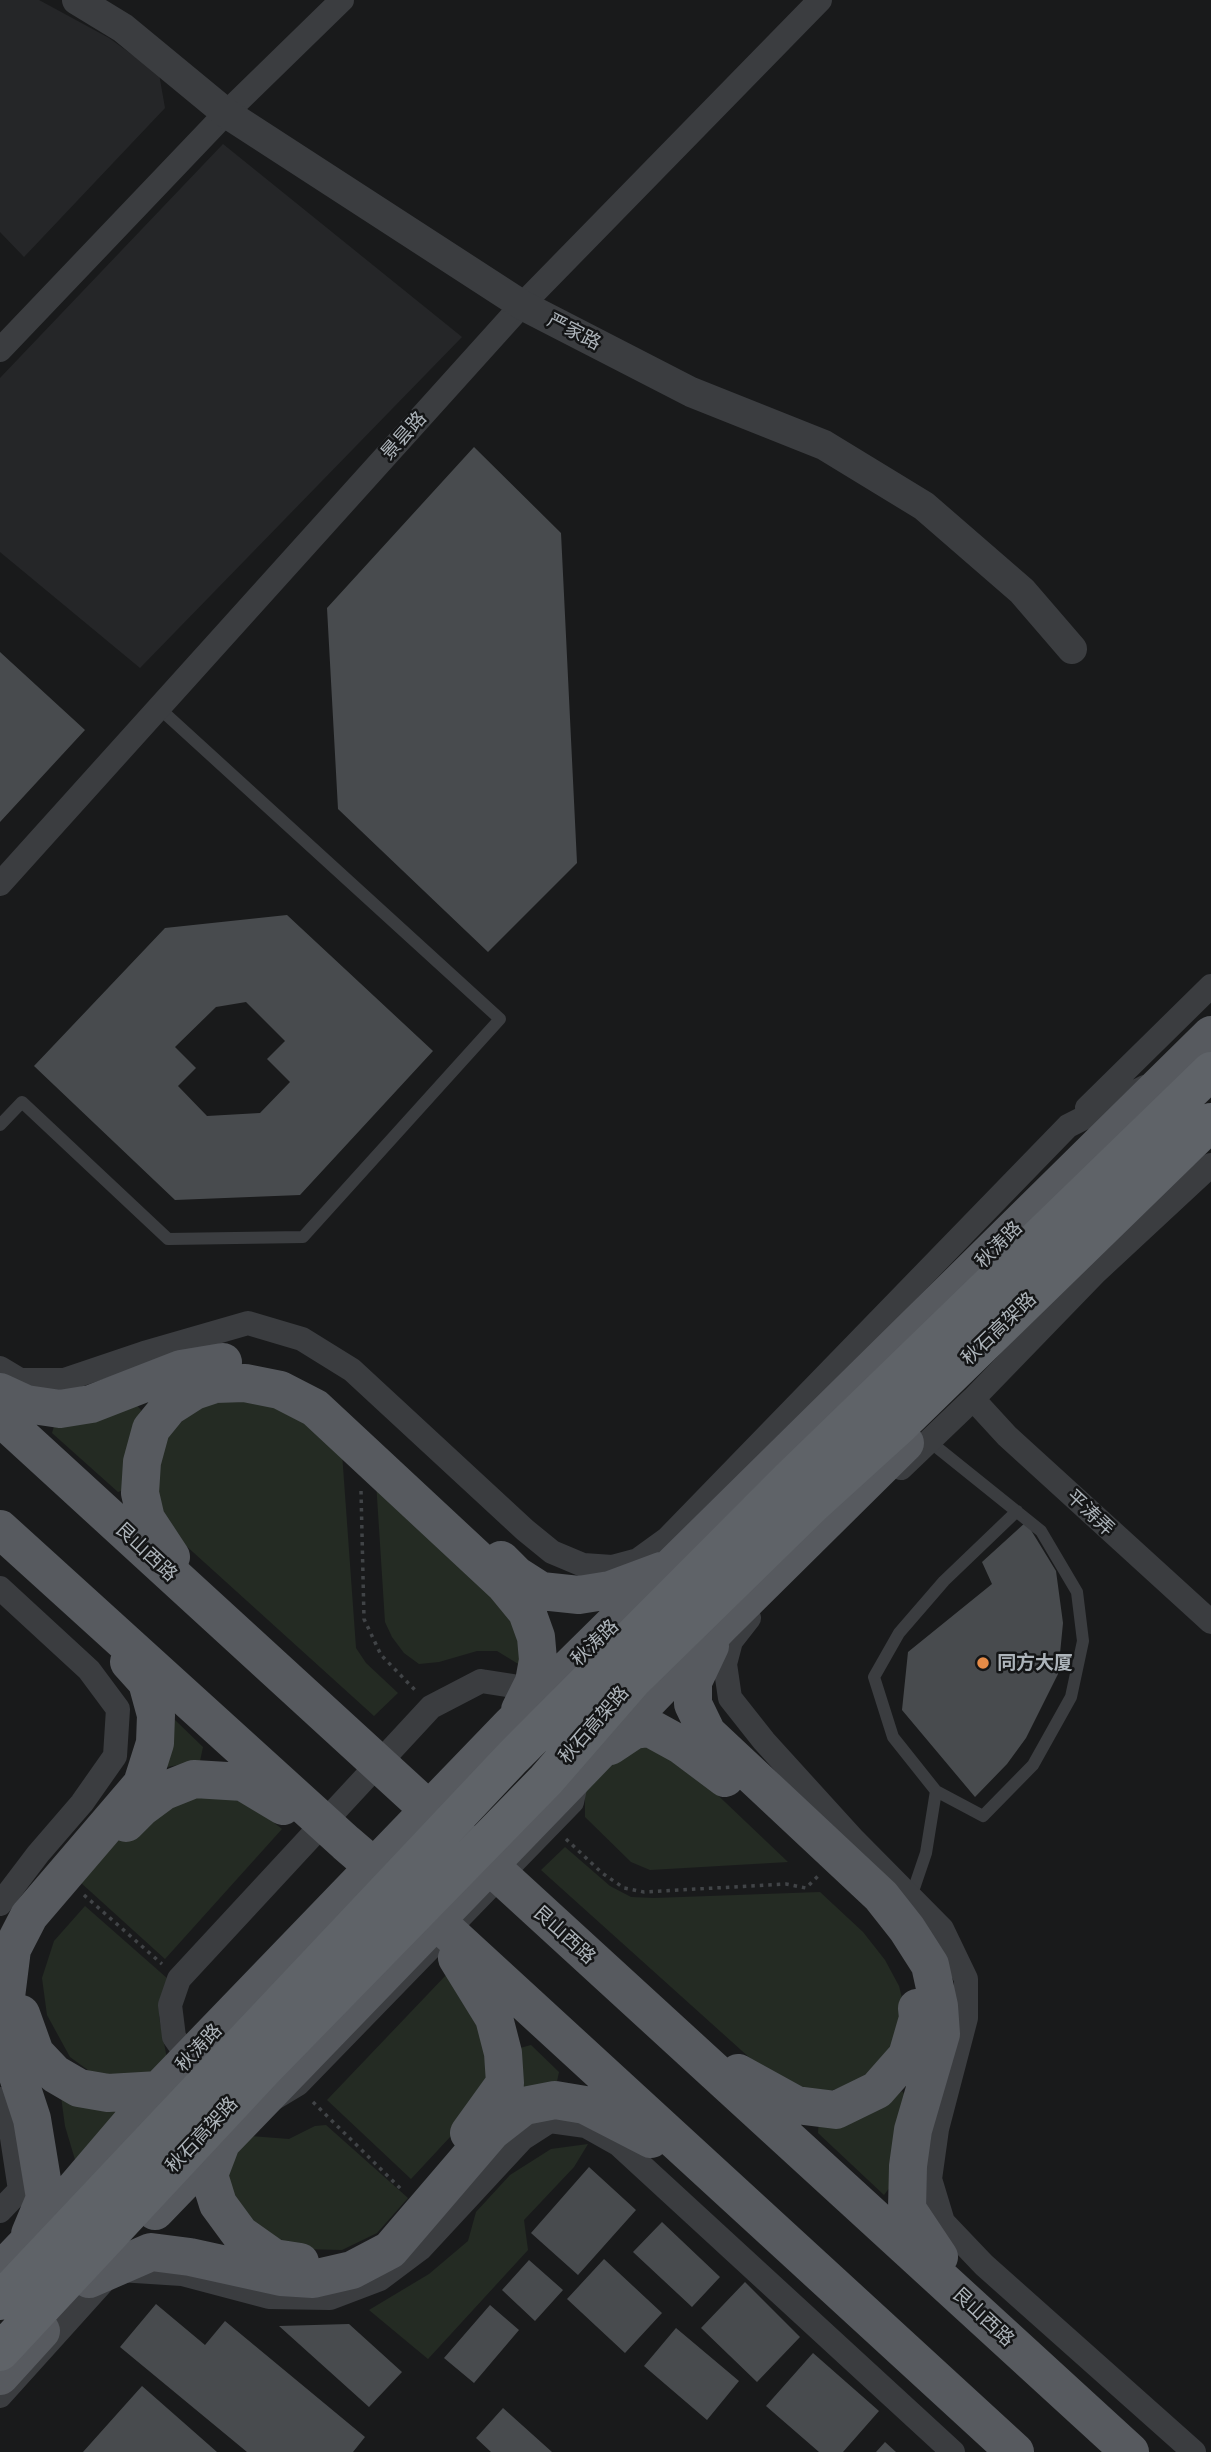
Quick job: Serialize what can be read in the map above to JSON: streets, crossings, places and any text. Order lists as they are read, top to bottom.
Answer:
{
  "streets": {
    "highway": ["秋石高架路"],
    "main road": ["秋涛路", "艮山西路"],
    "street": ["严家路", "景昙路", "平涛弄"]
  },
  "crossings": [
    ["严家路", "景昙路"]
  ],
  "places": ["同方大厦"]
}
